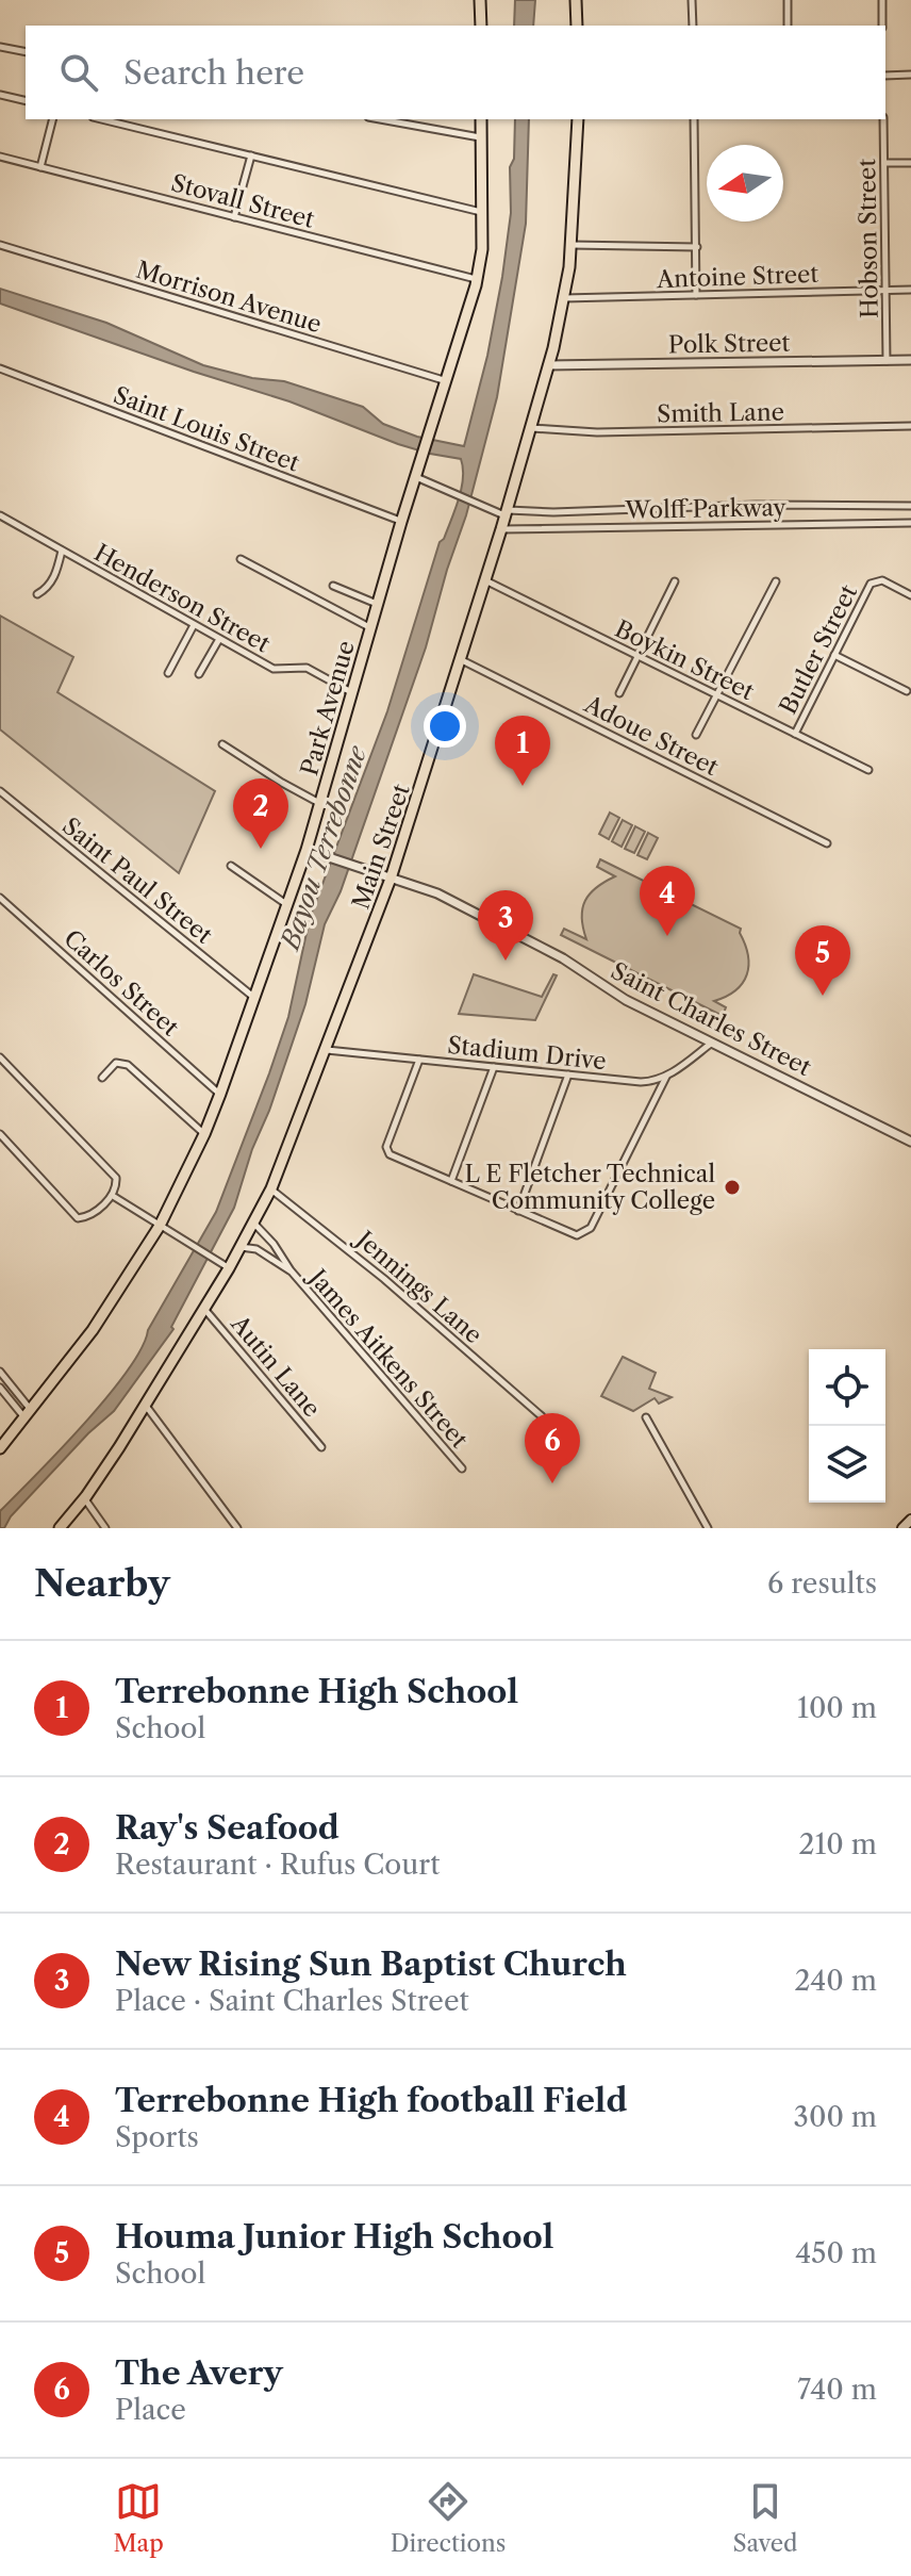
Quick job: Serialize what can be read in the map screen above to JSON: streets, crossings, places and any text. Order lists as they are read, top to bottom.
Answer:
{
  "streets": {
    "main road": ["Park Avenue", "Main Street"],
    "street": [
      "Stovall Street",
      "Hobson Street",
      "Antoine Street",
      "Morrison Avenue",
      "Polk Street",
      "Smith Lane",
      "Saint Louis Street",
      "Wolff Parkway",
      "Henderson Street",
      "Butler Street",
      "Boykin Street",
      "Adoue Street",
      "Saint Paul Street",
      "Carlos Street",
      "Saint Charles Street",
      "Stadium Drive",
      "Jennings Lane",
      "James Aitkens Street",
      "Autin Lane"
    ]
  },
  "crossings": [
    ["Stovall Street", "Park Avenue"],
    ["Hobson Street", "Antoine Street"],
    ["Hobson Street", "Polk Street"],
    ["Antoine Street", "Main Street"],
    ["Morrison Avenue", "Park Avenue"],
    ["Polk Street", "Main Street"],
    ["Smith Lane", "Main Street"],
    ["Saint Louis Street", "Park Avenue"],
    ["Wolff Parkway", "Main Street"],
    ["Henderson Street", "Park Avenue"],
    ["Butler Street", "Boykin Street"],
    ["Boykin Street", "Main Street"],
    ["Park Avenue", "Saint Paul Street"],
    ["Park Avenue", "Carlos Street"],
    ["Park Avenue", "Saint Charles Street"],
    ["Adoue Street", "Main Street"],
    ["Main Street", "Saint Charles Street"],
    ["Main Street", "Stadium Drive"],
    ["Main Street", "Jennings Lane"],
    ["Main Street", "James Aitkens Street"],
    ["Main Street", "Autin Lane"]
  ],
  "water": ["Bayou Terrebonne"],
  "places": ["L E Fletcher Technical Community College"],
  "north": "left",
  "page": {
    "search": "Search here",
    "pins": [
      "1",
      "2",
      "4",
      "3",
      "5",
      "6"
    ],
    "heading": ["Nearby", "6 results"],
    "list": [
      {
        "mark": "1",
        "name": "Terrebonne High School",
        "note": "School",
        "value": "100 m"
      },
      {
        "mark": "2",
        "name": "Ray's Seafood",
        "note": "Restaurant · Rufus Court",
        "value": "210 m"
      },
      {
        "mark": "3",
        "name": "New Rising Sun Baptist Church",
        "note": "Place · Saint Charles Street",
        "value": "240 m"
      },
      {
        "mark": "4",
        "name": "Terrebonne High football Field",
        "note": "Sports",
        "value": "300 m"
      },
      {
        "mark": "5",
        "name": "Houma Junior High School",
        "note": "School",
        "value": "450 m"
      },
      {
        "mark": "6",
        "name": "The Avery",
        "note": "Place",
        "value": "740 m"
      }
    ],
    "nav": ["Map", "Directions", "Saved"]
  }
}
